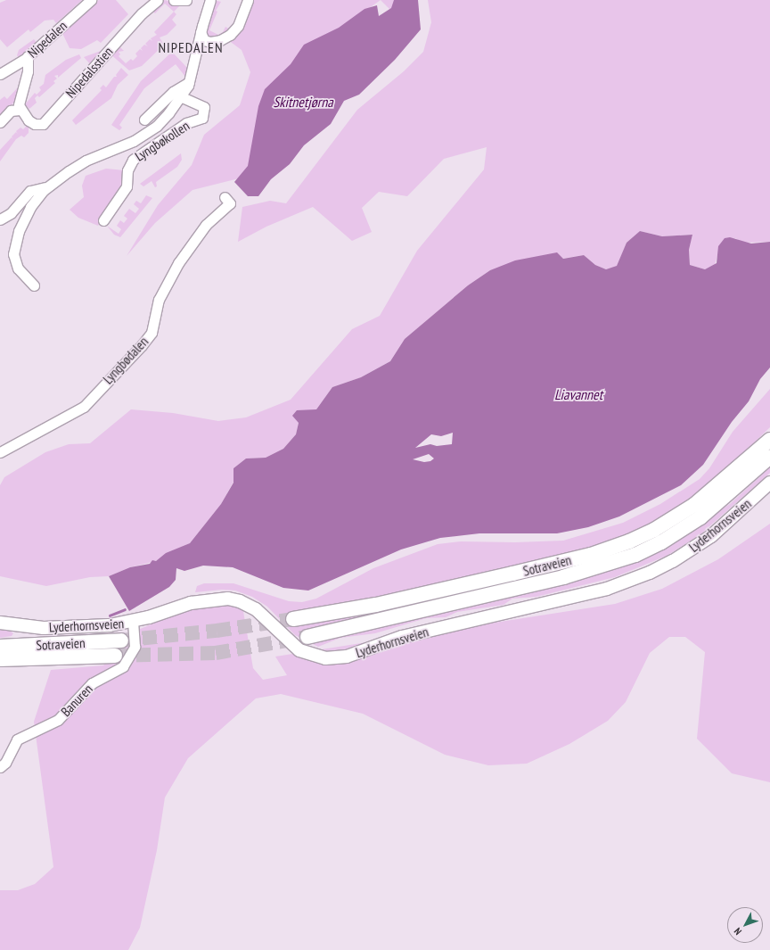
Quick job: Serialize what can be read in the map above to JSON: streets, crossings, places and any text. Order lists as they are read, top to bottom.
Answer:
{
  "streets": {
    "highway": ["Sotraveien"],
    "main road": ["Lyderhornsveien"],
    "street": [
      "Nipedalen",
      "Nipedalsstien",
      "Lyngbøkollen",
      "Lyngbødalen",
      "Banuren"
    ]
  },
  "crossings": [
    ["Lyderhornsveien", "Banuren"]
  ],
  "districts": ["NIPEDALEN"],
  "water": ["Skitnetjørna", "Liavannet"],
  "north": "bottom left"
}
